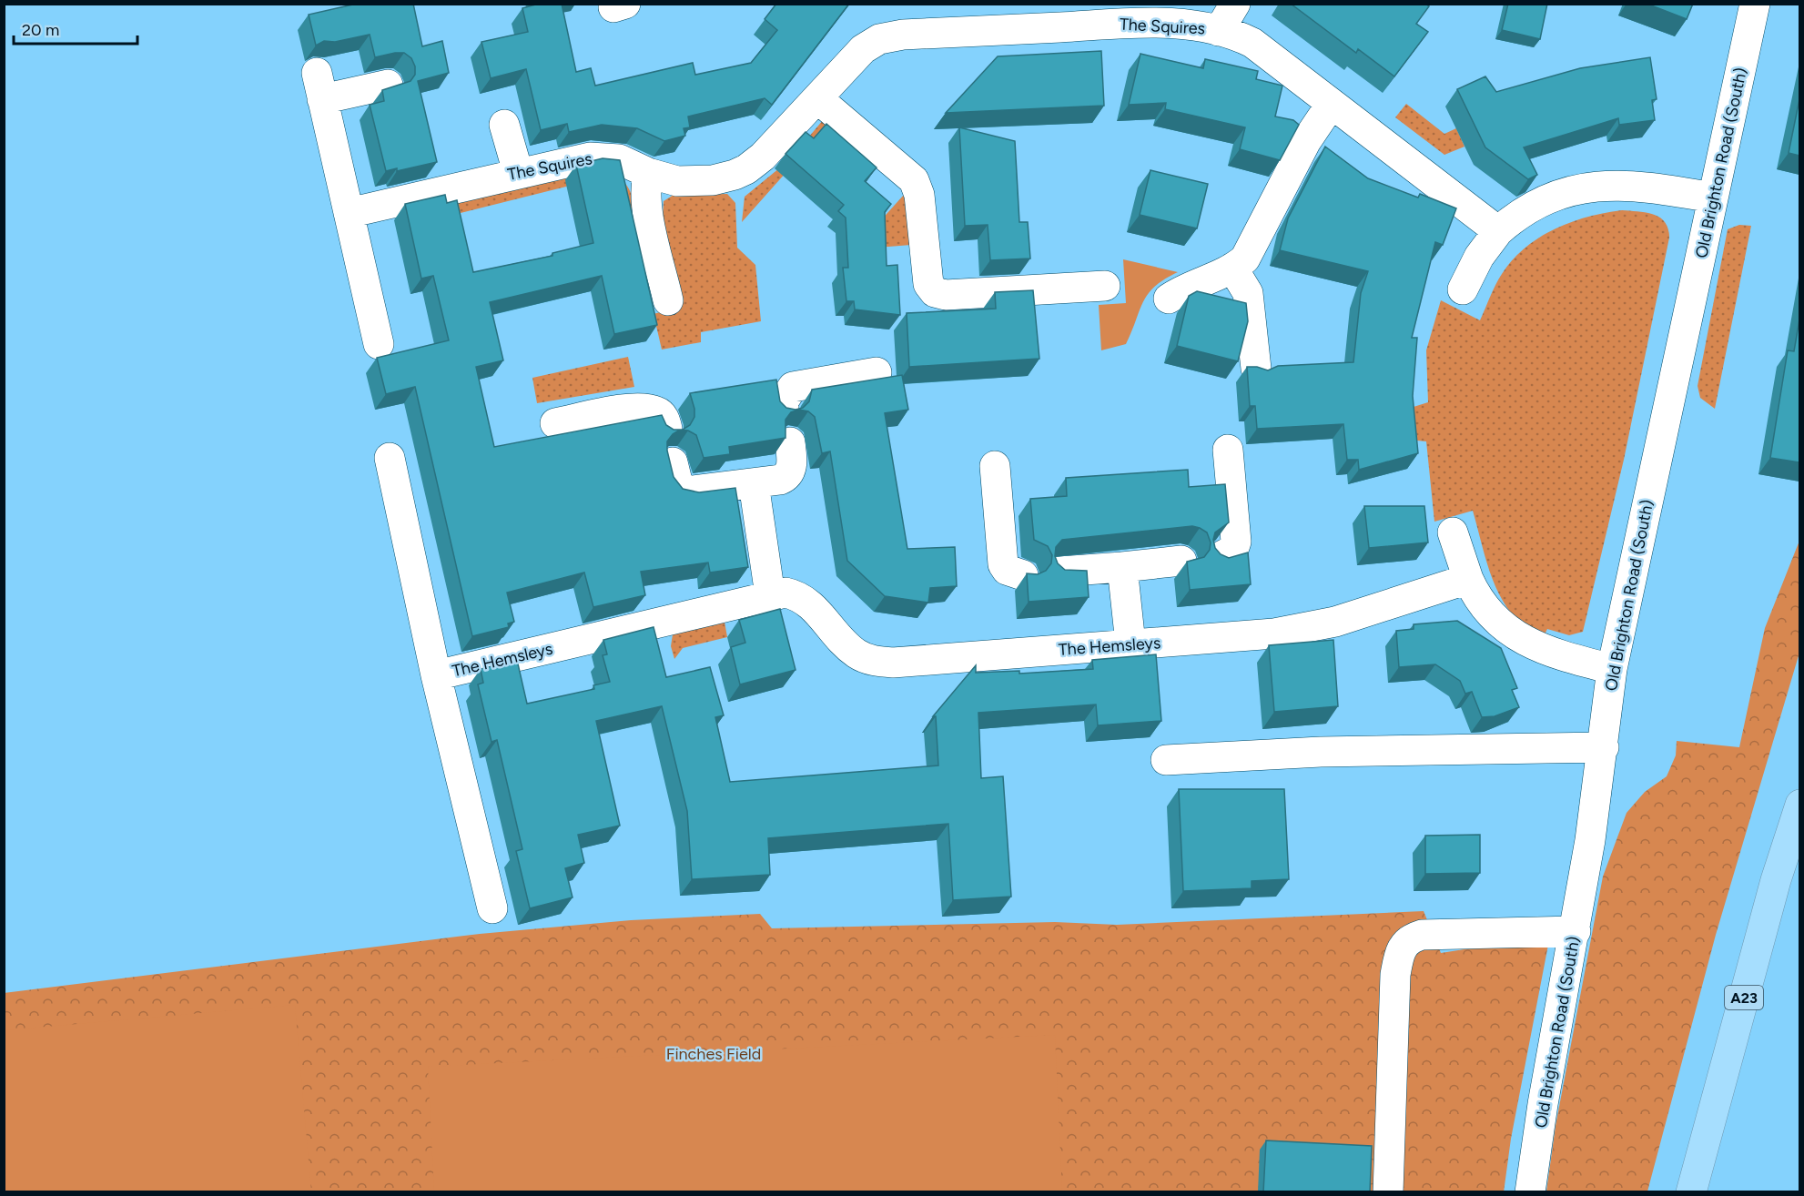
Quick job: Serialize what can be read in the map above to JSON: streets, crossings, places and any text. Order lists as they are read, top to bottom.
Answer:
{
  "streets": {
    "highway": ["A23"],
    "street": ["The Squires", "Old Brighton Road (South)", "The Hemsleys"]
  },
  "parks": ["Finches Field"],
  "scale_bar": "20 m"
}
